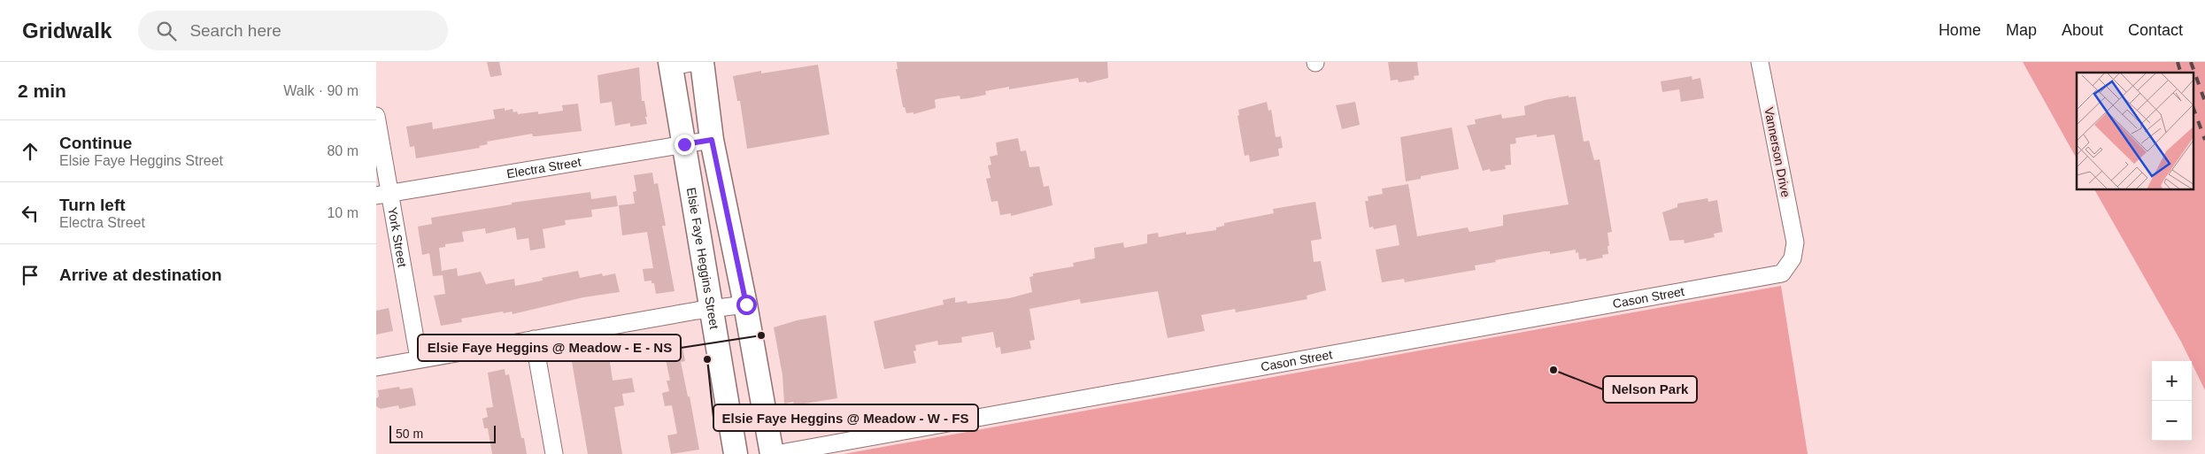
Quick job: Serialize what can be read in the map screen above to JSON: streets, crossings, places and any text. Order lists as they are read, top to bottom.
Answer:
{
  "streets": {
    "main road": ["Elsie Faye Heggins Street"],
    "street": [
      "Vannerson Drive",
      "Electra Street",
      "York Street",
      "Cason Street"
    ]
  },
  "crossings": [
    ["Vannerson Drive", "Cason Street"],
    ["Electra Street", "York Street"],
    ["Electra Street", "Elsie Faye Heggins Street"]
  ],
  "places": ["Elsie Faye Heggins @ Meadow - E - NS", "Elsie Faye Heggins @ Meadow - W - FS", "Nelson Park"],
  "scale_bar": "50 m",
  "page": {
    "header": "Gridwalk",
    "search": "Search here",
    "nav": [
      "Home",
      "Map",
      "About",
      "Contact"
    ],
    "heading": ["2 min", "Walk · 90 m"],
    "list": [
      ["Continue", "Elsie Faye Heggins Street", "80 m"],
      ["Turn left", "Electra Street", "10 m"],
      "Arrive at destination"
    ],
    "map_buttons": ["+", "−"],
    "scale": "50 m"
  }
}
